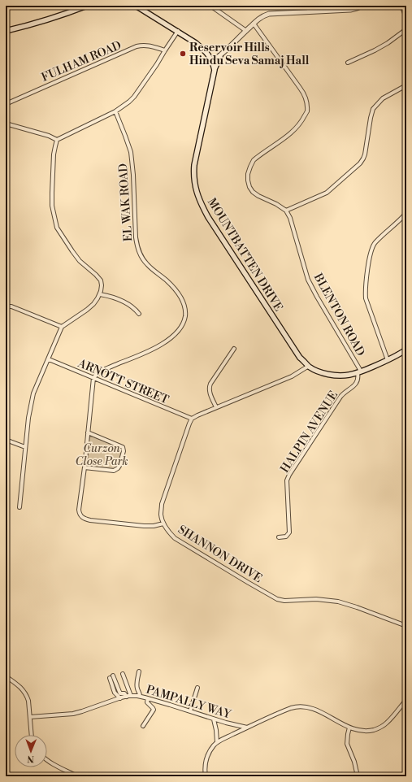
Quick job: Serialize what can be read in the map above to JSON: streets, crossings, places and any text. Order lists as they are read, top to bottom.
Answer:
{
  "streets": {
    "main road": ["MOUNTBATTEN DRIVE"],
    "street": [
      "FULHAM ROAD",
      "EL WAK ROAD",
      "BLENTON ROAD",
      "ARNOTT STREET",
      "HALPIN AVENUE",
      "SHANNON DRIVE",
      "PAMPALLY WAY"
    ]
  },
  "crossings": [
    ["EL WAK ROAD", "ARNOTT STREET"],
    ["MOUNTBATTEN DRIVE", "BLENTON ROAD"],
    ["MOUNTBATTEN DRIVE", "HALPIN AVENUE"],
    ["BLENTON ROAD", "HALPIN AVENUE"],
    ["ARNOTT STREET", "SHANNON DRIVE"]
  ],
  "parks": ["Curzon Close Park"],
  "places": ["Reservoir Hills Hindu Seva Samaj Hall"],
  "north": "bottom"
}
